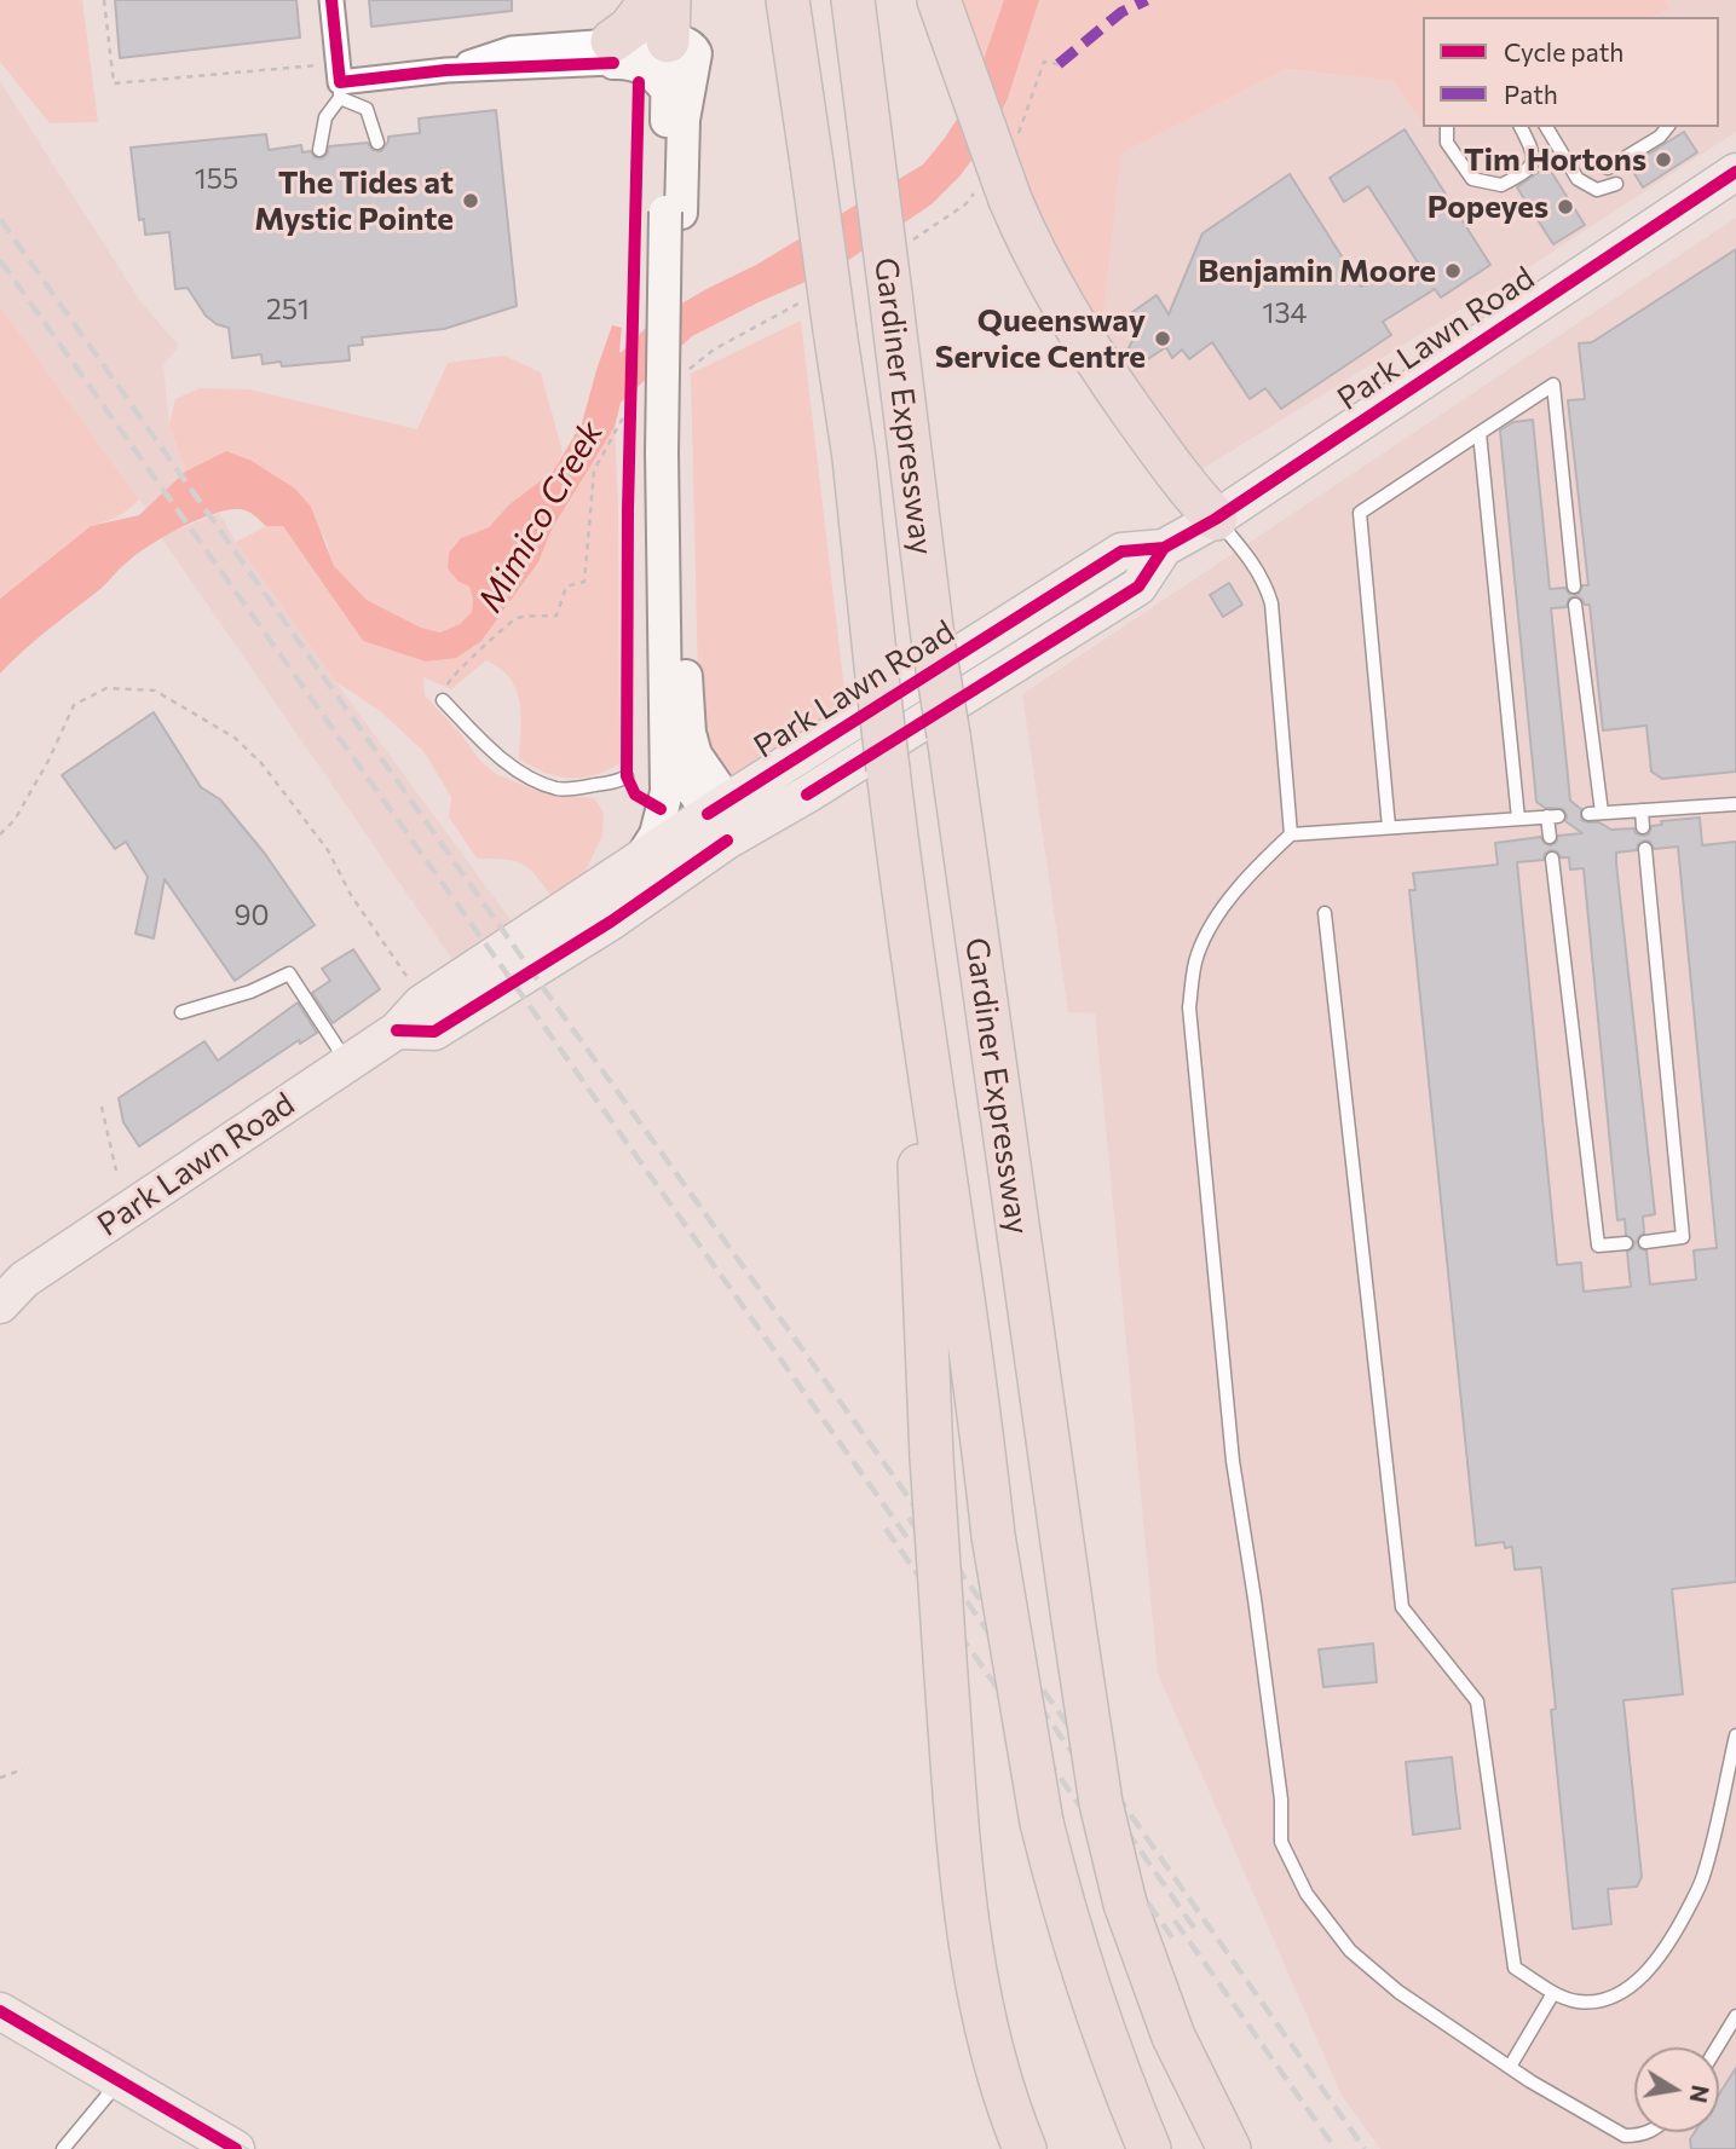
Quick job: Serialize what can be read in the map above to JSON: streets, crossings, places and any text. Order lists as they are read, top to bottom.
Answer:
{
  "streets": {
    "highway": ["Gardiner Expressway"],
    "main road": ["Park Lawn Road"]
  },
  "water": ["Mimico Creek"],
  "places": [
    "Tim Hortons",
    "The Tides at Mystic Pointe",
    "Popeyes",
    "Benjamin Moore",
    "Queensway Service Centre"
  ],
  "house_numbers": [
    "155",
    "251",
    "134",
    "90"
  ],
  "legend": ["Cycle path", "Path"],
  "north": "right"
}
